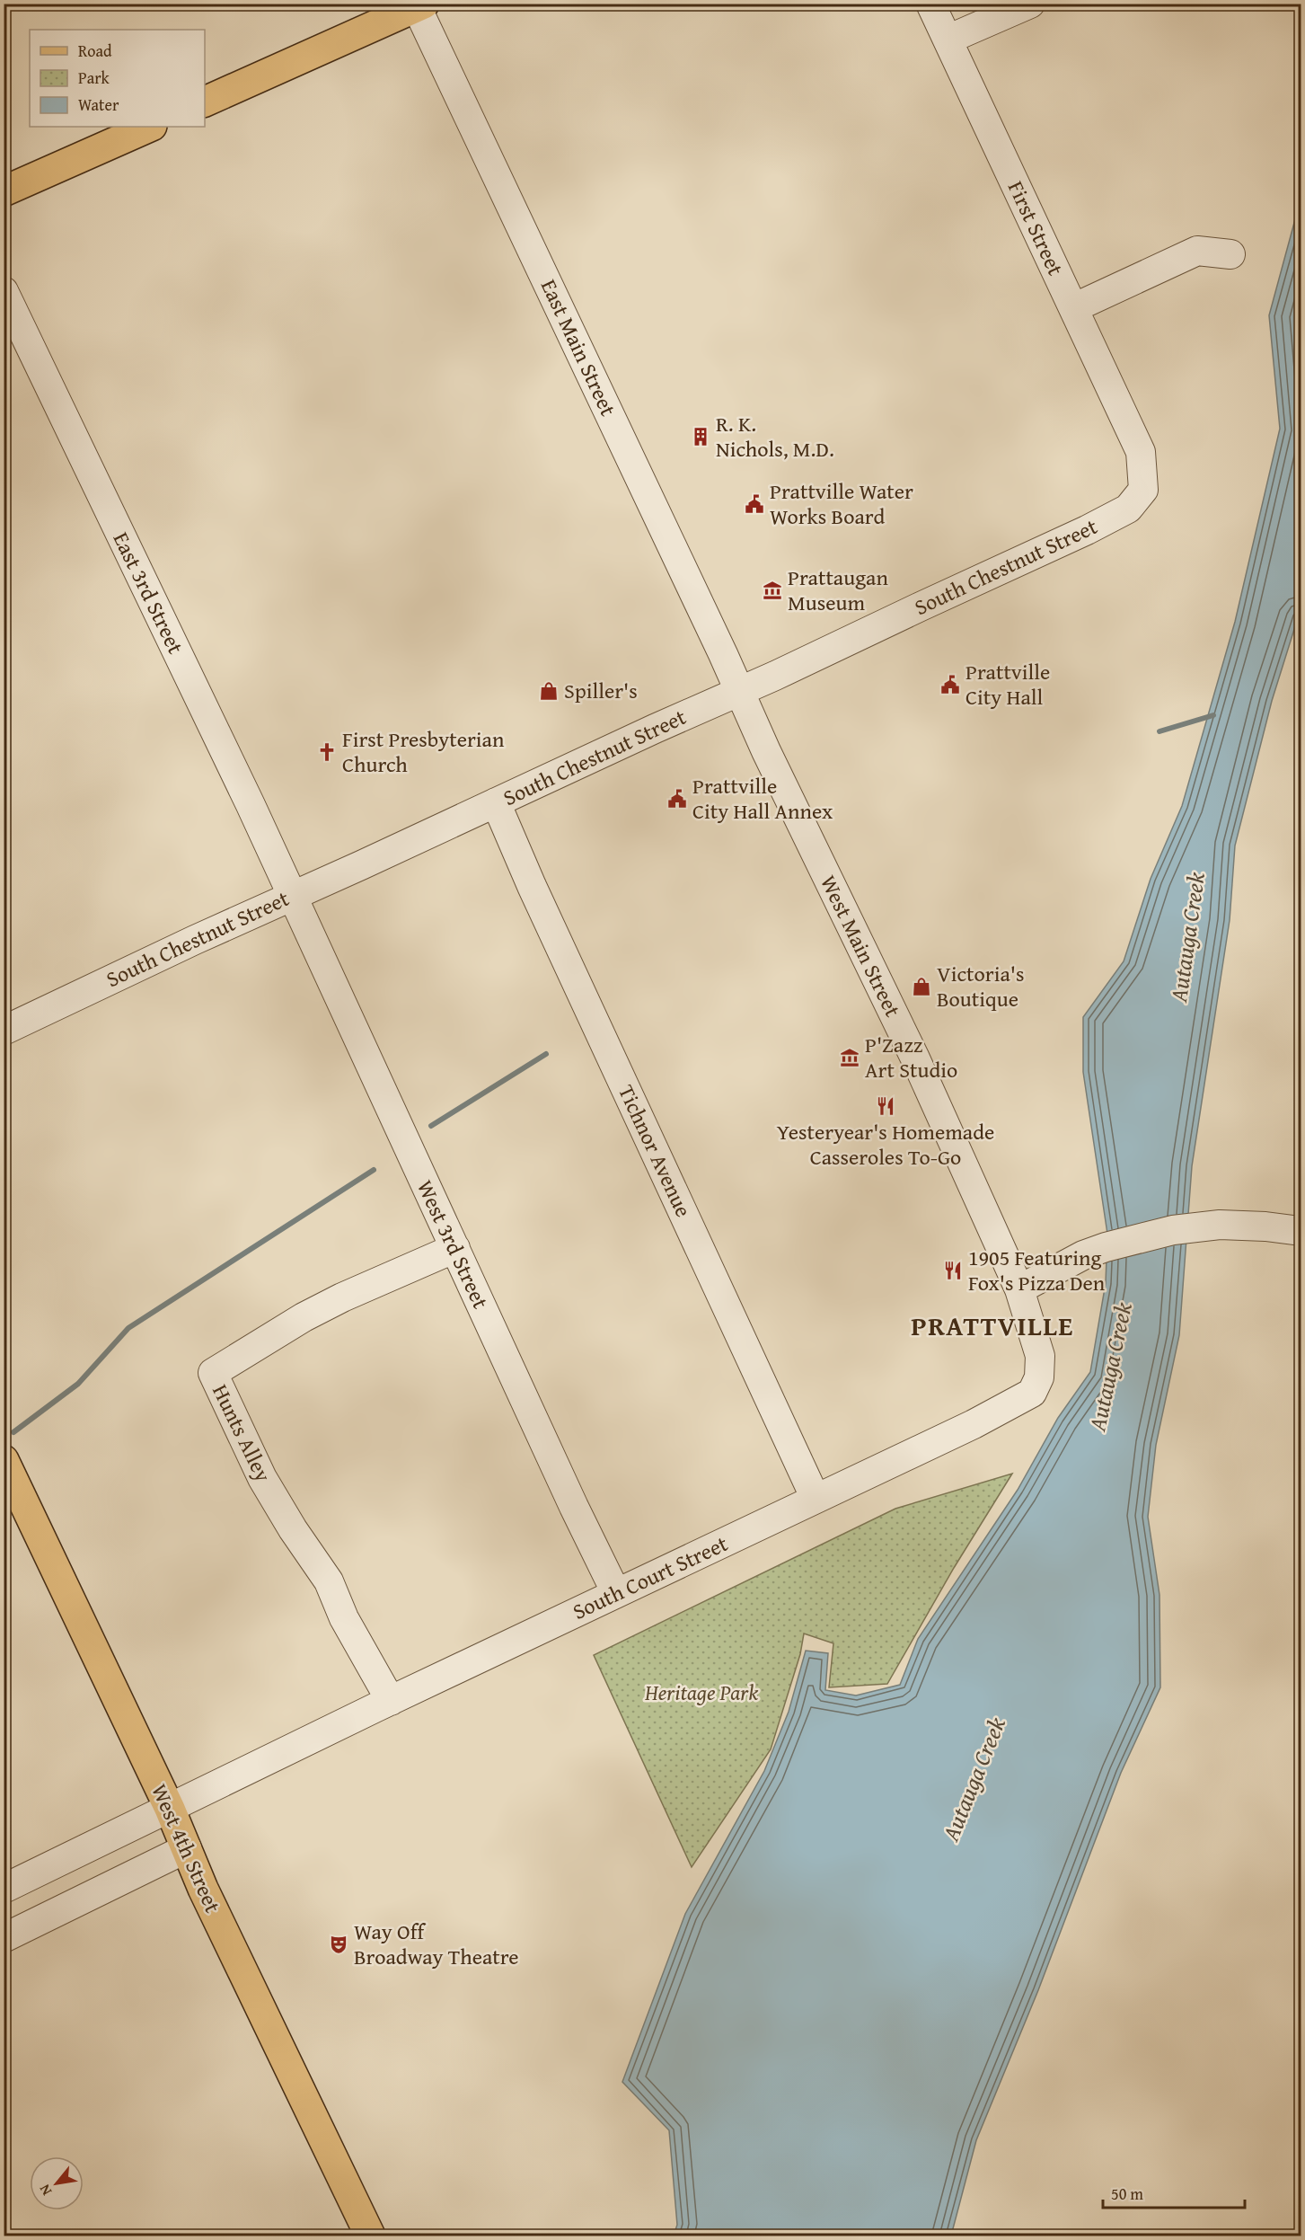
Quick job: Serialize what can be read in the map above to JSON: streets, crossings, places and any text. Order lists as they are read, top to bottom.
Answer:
{
  "streets": {
    "main road": ["West 4th Street"],
    "street": [
      "First Street",
      "East Main Street",
      "South Chestnut Street",
      "East 3rd Street",
      "West Main Street",
      "Tichnor Avenue",
      "West 3rd Street",
      "Hunts Alley",
      "South Court Street"
    ]
  },
  "crossings": [
    ["First Street", "South Chestnut Street"],
    ["East Main Street", "South Chestnut Street"],
    ["East Main Street", "West Main Street"],
    ["South Chestnut Street", "East 3rd Street"],
    ["South Chestnut Street", "West Main Street"],
    ["South Chestnut Street", "Tichnor Avenue"],
    ["South Chestnut Street", "West 3rd Street"],
    ["East 3rd Street", "West 3rd Street"],
    ["West Main Street", "South Court Street"],
    ["Tichnor Avenue", "South Court Street"],
    ["West 3rd Street", "Hunts Alley"],
    ["West 3rd Street", "South Court Street"],
    ["Hunts Alley", "South Court Street"],
    ["South Court Street", "West 4th Street"]
  ],
  "districts": ["PRATTVILLE"],
  "water": ["Autauga Creek"],
  "parks": ["Heritage Park"],
  "places": {
    "building": ["R. K. Nichols, M.D."],
    "public building": ["Prattville Water Works Board", "Prattville City Hall", "Prattville City Hall Annex"],
    "museum": ["Prattaugan Museum", "P'Zazz Art Studio"],
    "shop": ["Spiller's", "Victoria's Boutique"],
    "church": ["First Presbyterian Church"],
    "restaurant": ["Yesteryear's Homemade Casseroles To-Go", "1905 Featuring Fox's Pizza Den"],
    "theatre": ["Way Off Broadway Theatre"]
  },
  "legend": ["Road", "Park", "Water"],
  "scale_bar": "50 m",
  "north": "bottom left"
}
